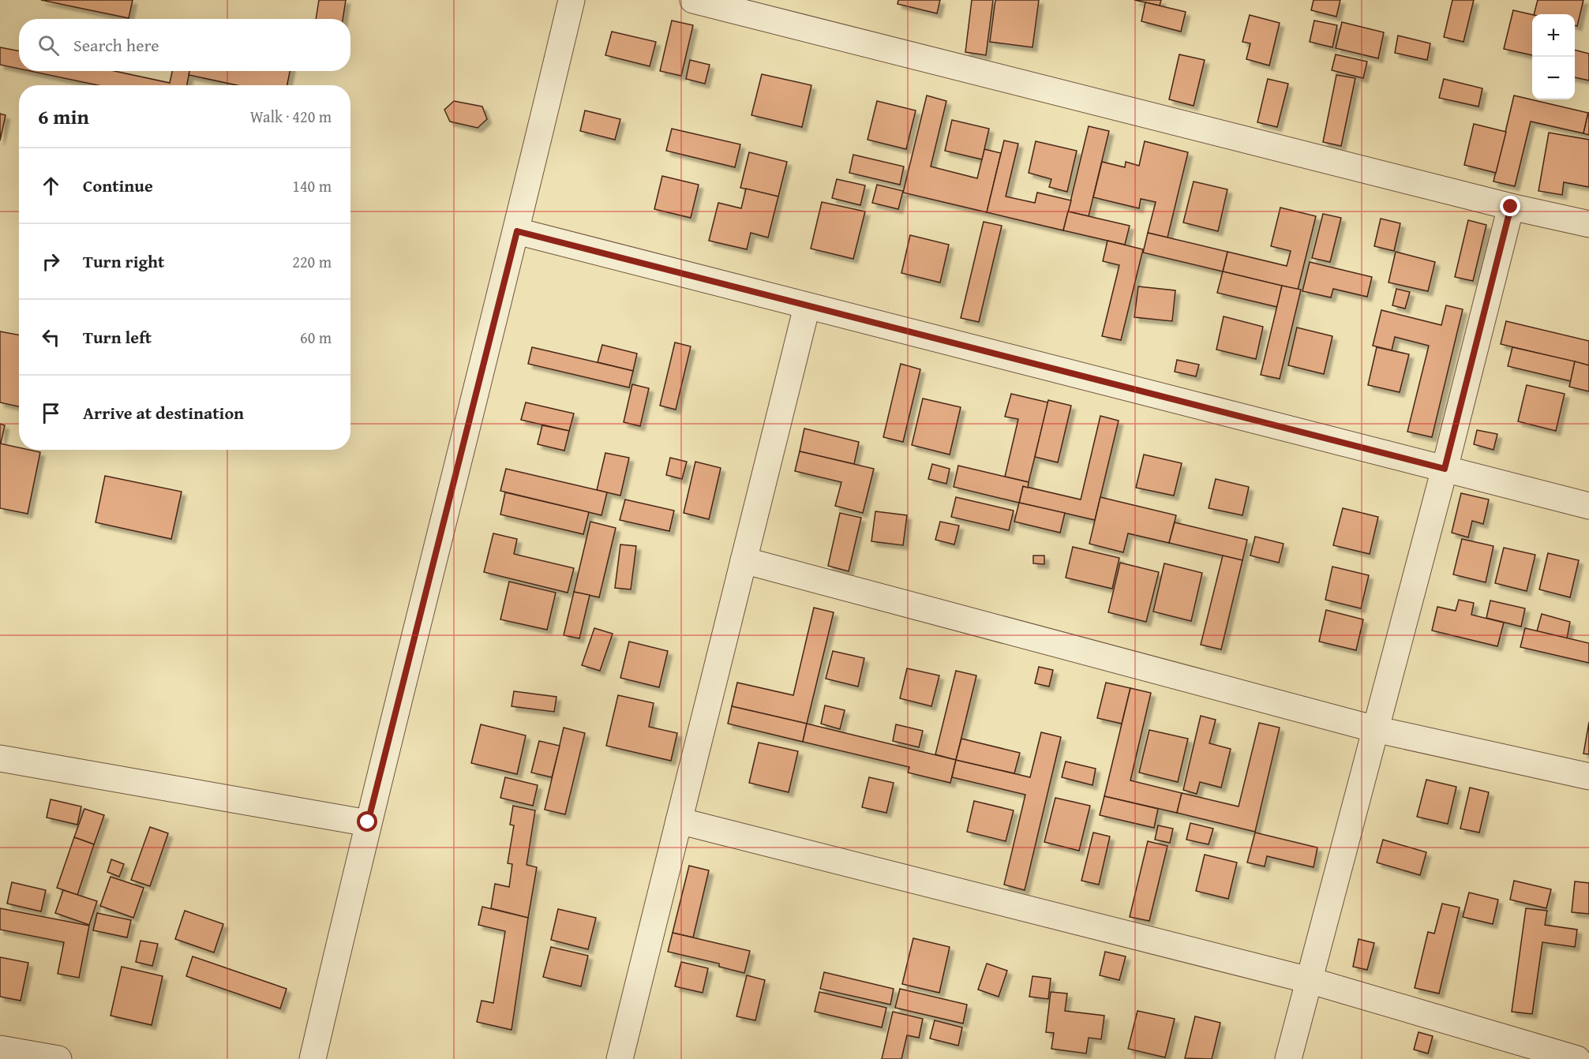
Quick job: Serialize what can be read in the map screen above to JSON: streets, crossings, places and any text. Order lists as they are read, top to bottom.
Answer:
{
  "page": {
    "map_buttons": ["+", "−"],
    "search": "Search here",
    "heading": ["6 min", "Walk · 420 m"],
    "list": [
      ["Continue", "140 m"],
      ["Turn right", "220 m"],
      ["Turn left", "60 m"],
      "Arrive at destination"
    ]
  }
}
